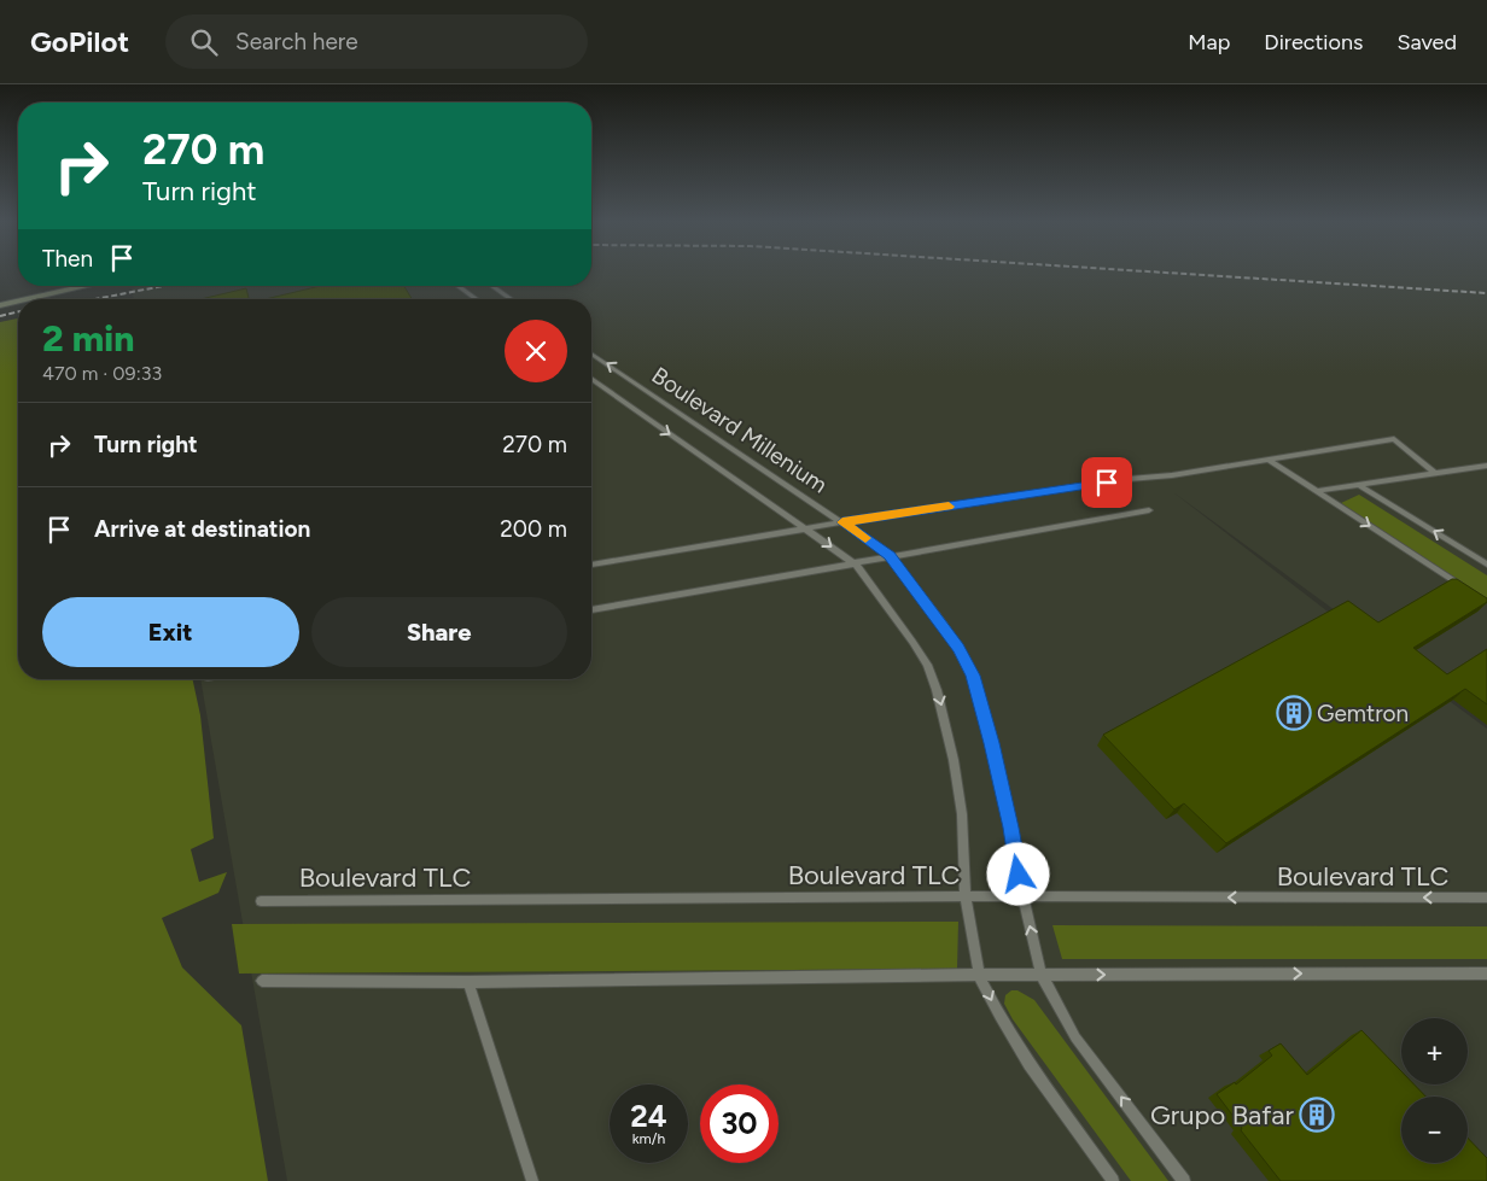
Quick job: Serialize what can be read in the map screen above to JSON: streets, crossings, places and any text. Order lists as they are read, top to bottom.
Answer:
{
  "streets": {
    "street": ["Boulevard Millenium", "Boulevard TLC"]
  },
  "crossings": [
    ["Boulevard Millenium", "Boulevard TLC"]
  ],
  "one_way": ["Boulevard TLC"],
  "places": {
    "building": ["Gemtron", "Grupo Bafar"]
  },
  "page": {
    "header": "GoPilot",
    "search": "Search here",
    "nav": ["Map", "Directions", "Saved"],
    "turn": ["270 m", "Turn right"],
    "then": "Then",
    "heading": ["2 min", "470 m · 09:33"],
    "list": [
      {
        "name": "Turn right",
        "value": "270 m"
      },
      {
        "name": "Arrive at destination",
        "value": "200 m"
      }
    ],
    "buttons": ["Exit", "Share"],
    "map_buttons": ["+", "−"],
    "speed": "24 km/h",
    "limit": "30"
  }
}
